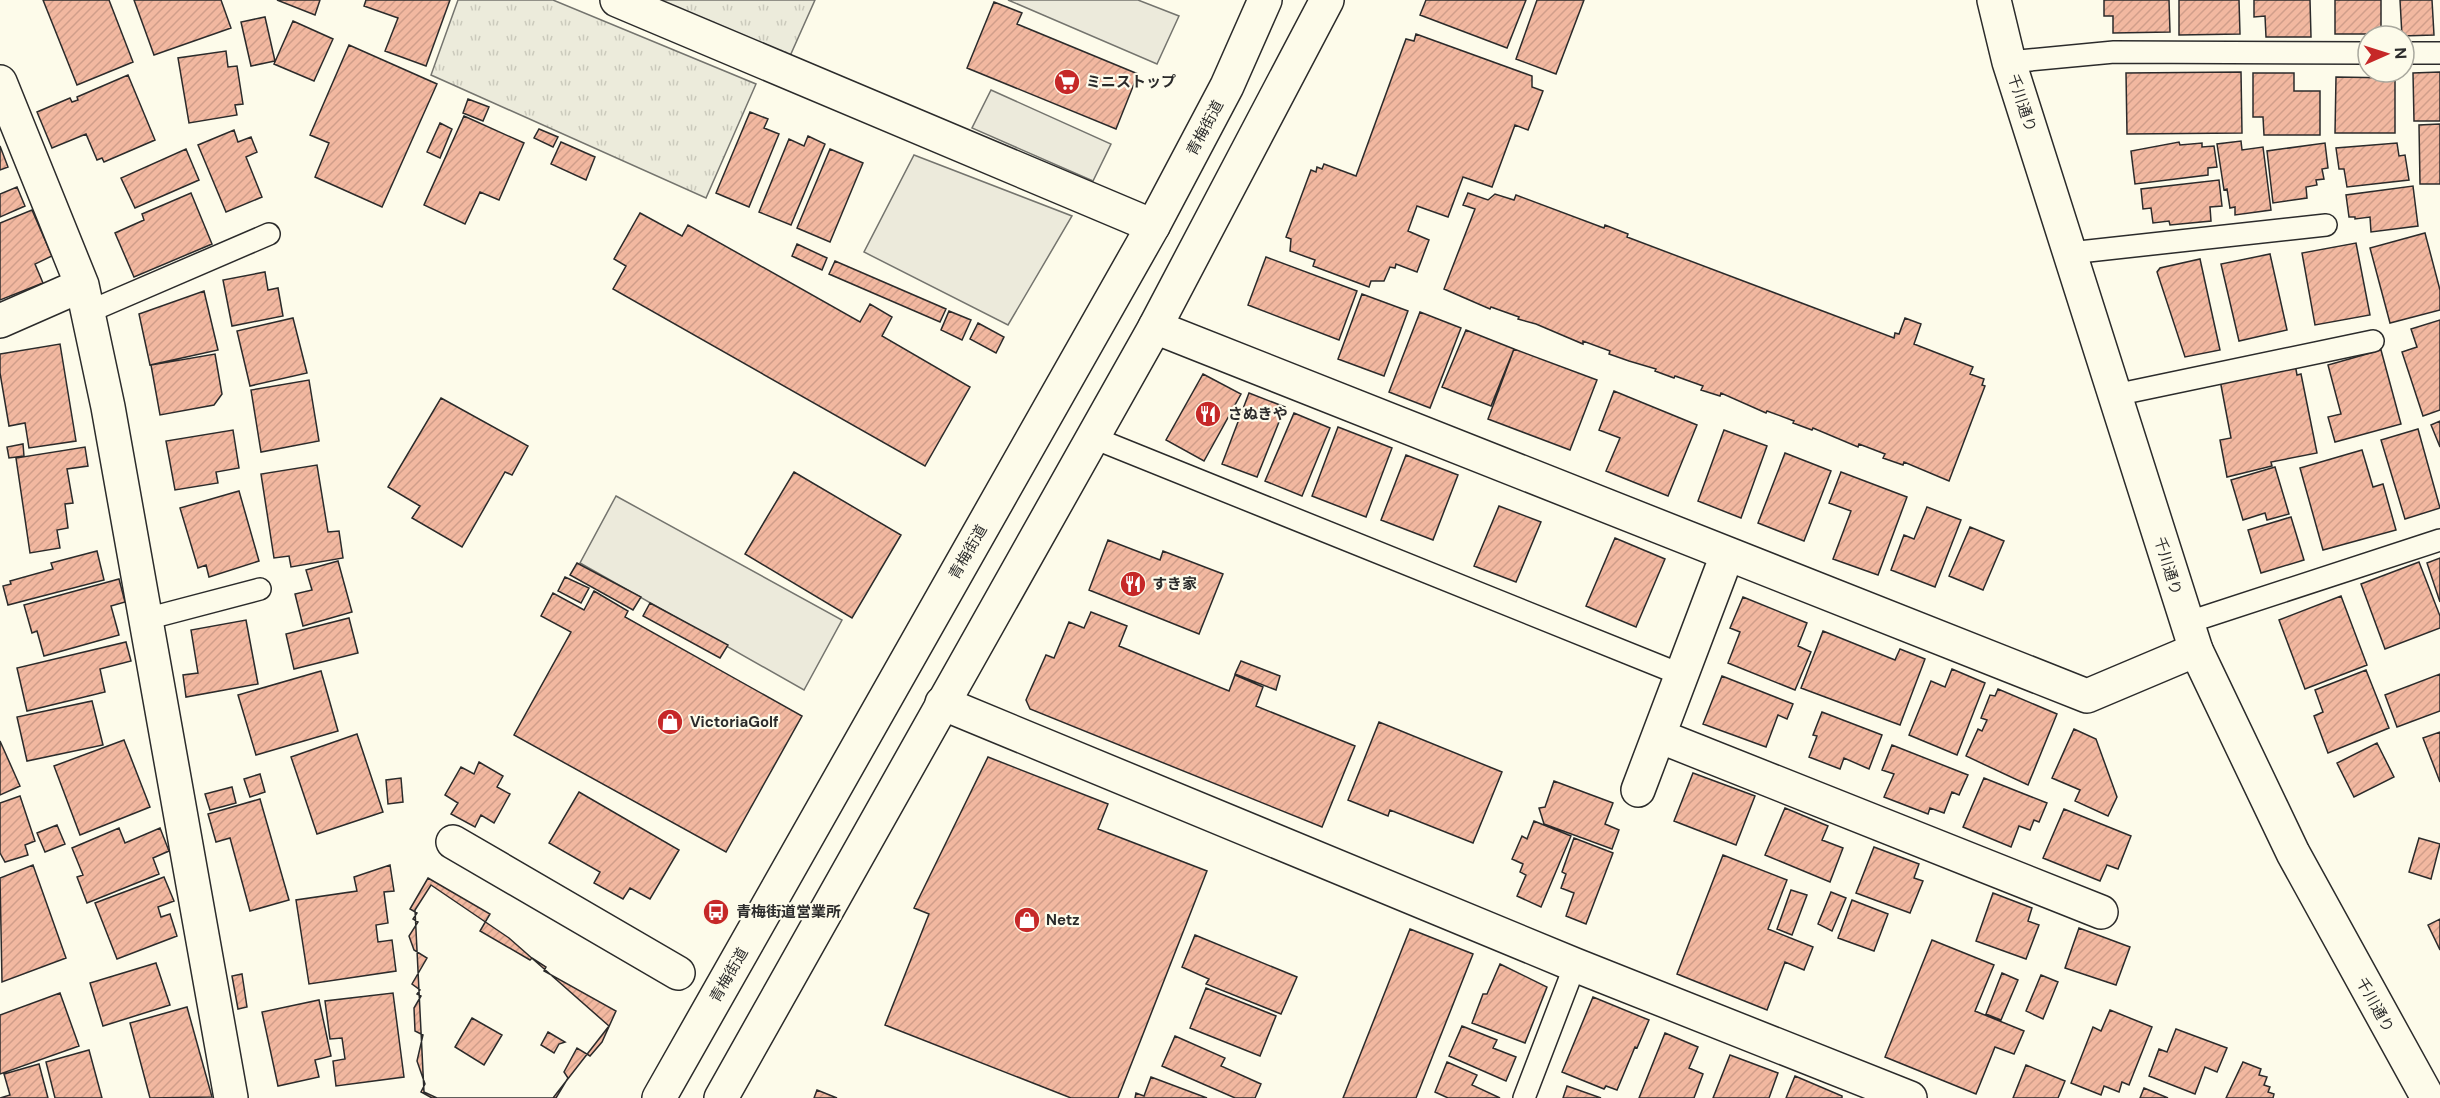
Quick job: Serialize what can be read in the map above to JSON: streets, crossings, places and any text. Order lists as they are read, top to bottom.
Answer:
{
  "streets": {
    "street": ["千川通り", "青梅街道"]
  },
  "places": {
    "supermarket": ["ミニストップ"],
    "restaurant": ["さぬきや", "すき家"],
    "shop": ["VictoriaGolf", "Netz"],
    "bus stop": ["青梅街道営業所"]
  },
  "north": "right"
}
